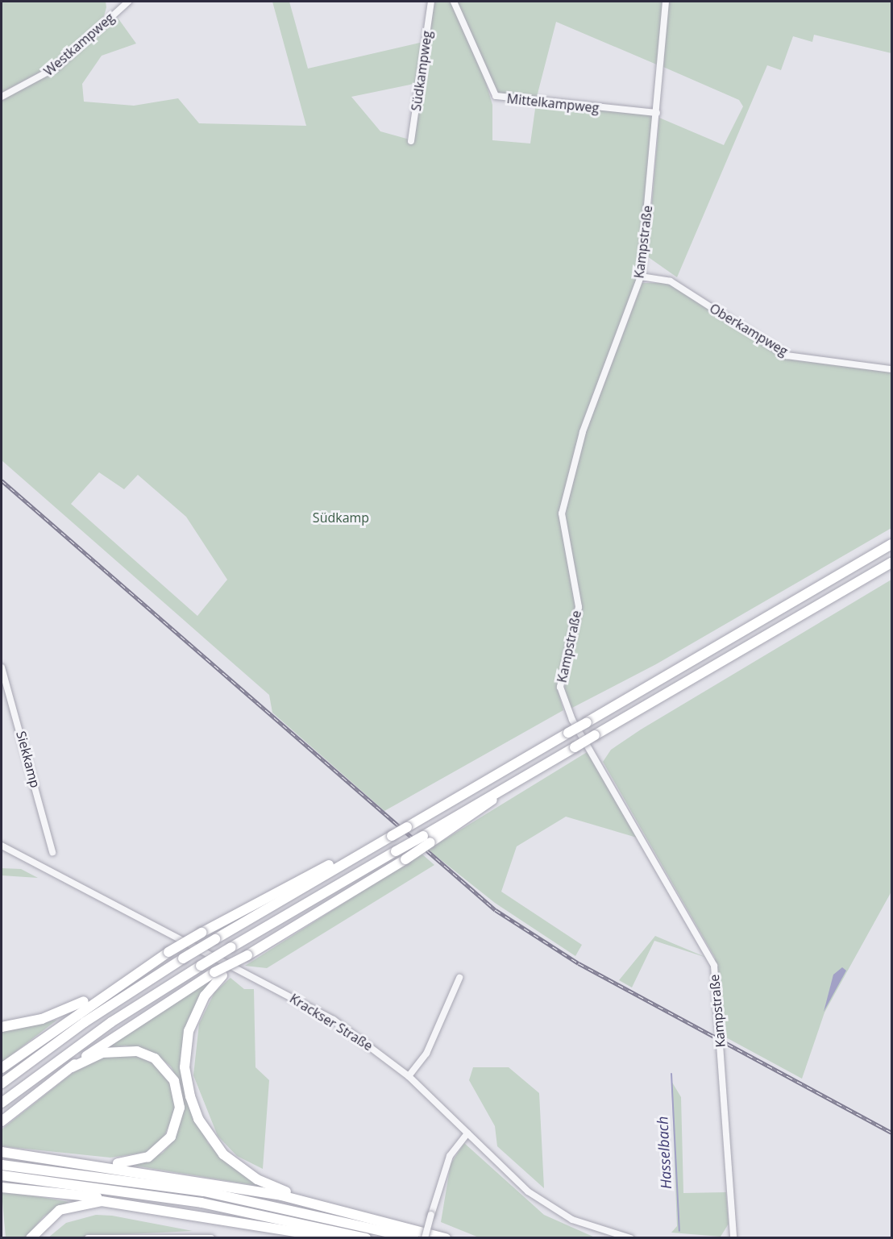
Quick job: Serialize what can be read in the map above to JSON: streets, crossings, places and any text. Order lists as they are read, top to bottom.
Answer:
{
  "streets": {
    "street": [
      "Westkampweg",
      "Südkampweg",
      "Mittelkampweg",
      "Kampstraße",
      "Oberkampweg",
      "Siekkamp",
      "Krackser Straße"
    ]
  },
  "crossings": [
    ["Mittelkampweg", "Kampstraße"],
    ["Kampstraße", "Oberkampweg"]
  ],
  "water": ["Hasselbach"],
  "parks": ["Südkamp"]
}
